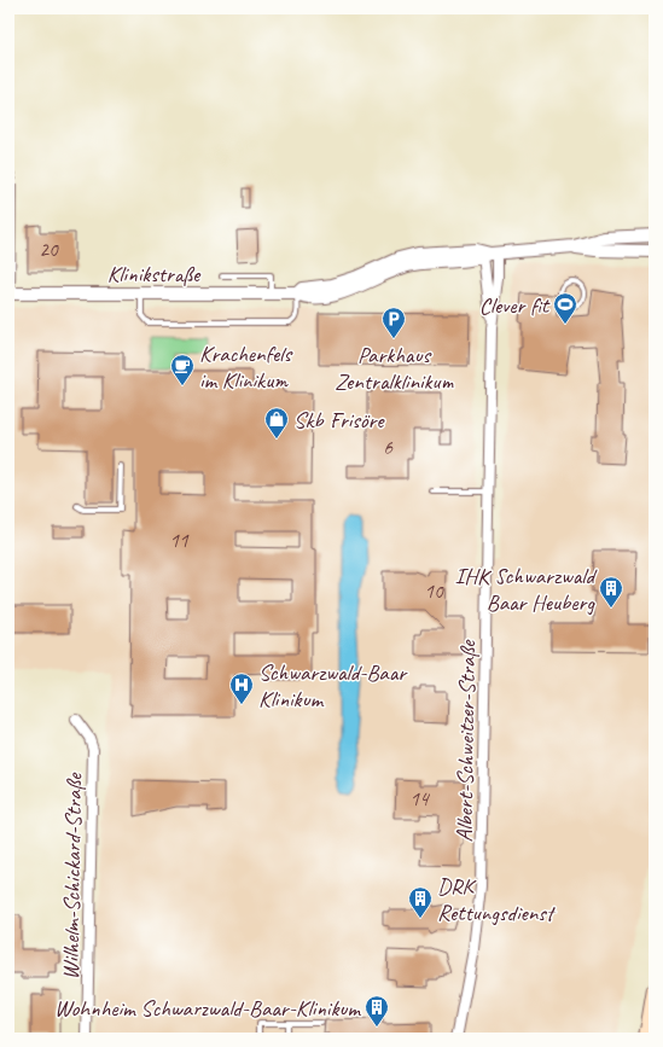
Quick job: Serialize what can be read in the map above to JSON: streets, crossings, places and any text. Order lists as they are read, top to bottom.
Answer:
{
  "streets": {
    "street": ["Klinikstraße", "Albert-Schweitzer-Straße", "Wilhelm-Schickard-Straße"]
  },
  "crossings": [
    ["Klinikstraße", "Albert-Schweitzer-Straße"]
  ],
  "places": {
    "sports": ["Clever fit"],
    "parking": ["Parkhaus Zentralklinikum"],
    "cafe": ["Krachenfels im Klinikum"],
    "shop": ["Skb Frisöre"],
    "building": ["IHK Schwarzwald Baar Heuberg", "DRK Rettungsdienst", "Wohnheim Schwarzwald-Baar-Klinikum"],
    "hospital": ["Schwarzwald-Baar Klinikum"]
  },
  "house_numbers": [
    "20",
    "6",
    "11",
    "10",
    "14"
  ]
}
